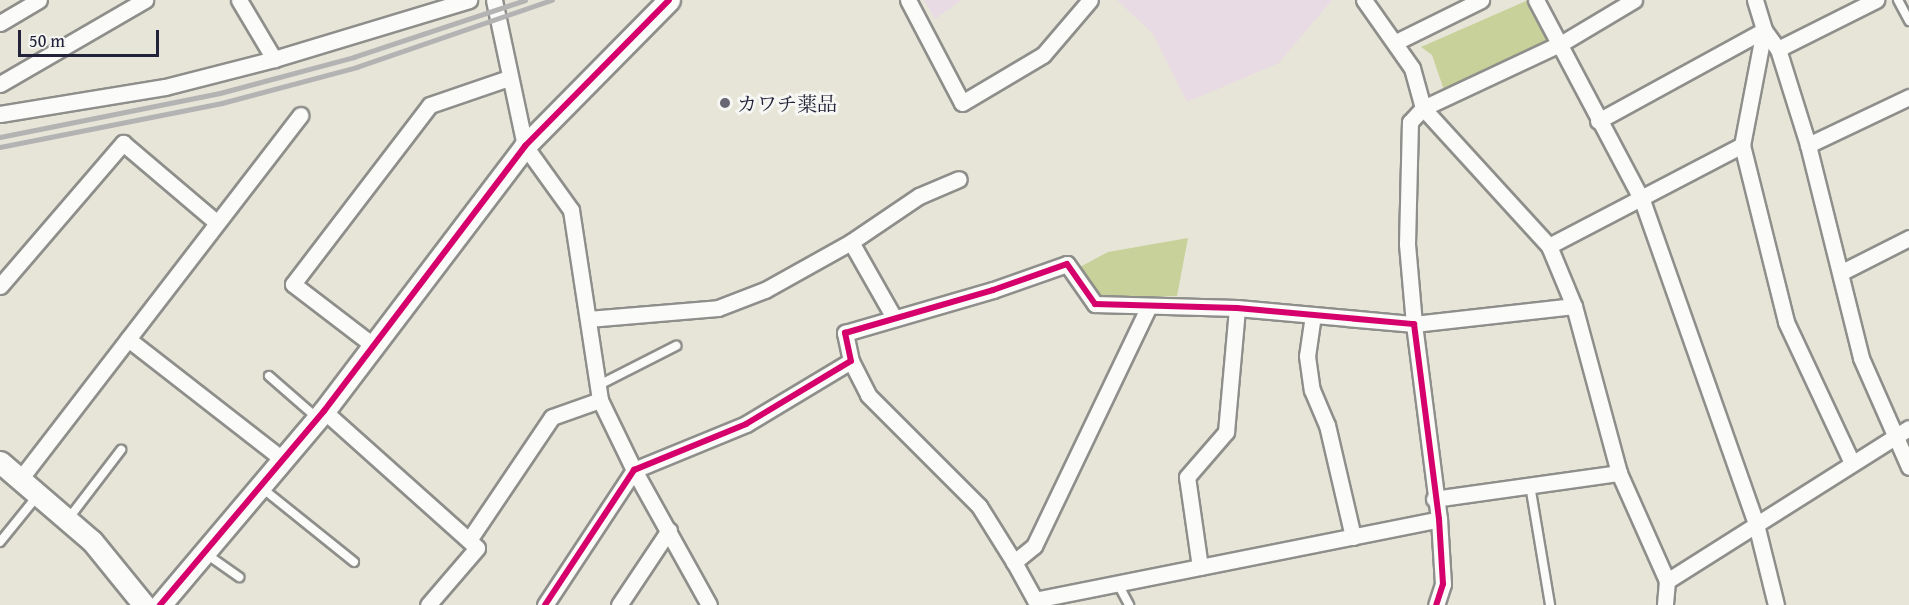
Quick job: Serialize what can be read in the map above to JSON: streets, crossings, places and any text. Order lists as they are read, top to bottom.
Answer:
{
  "places": ["カワチ薬品"],
  "scale_bar": "50 m"
}
